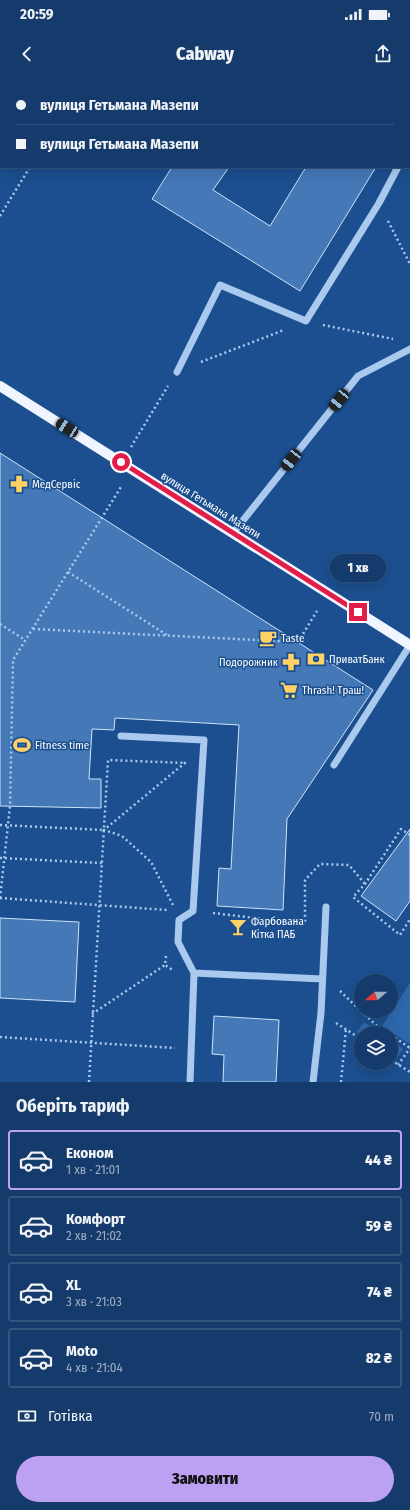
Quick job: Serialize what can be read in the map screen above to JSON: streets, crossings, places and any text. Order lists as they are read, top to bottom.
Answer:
{
  "streets": {
    "main road": ["вулиця Гетьмана Мазепи"]
  },
  "places": {
    "pharmacy": ["МедСервіс", "Подорожник"],
    "cafe": ["Taste"],
    "bank": ["ПриватБанк"],
    "supermarket": ["Thrash! Траш!"],
    "sports": ["Fitness time"],
    "bar": ["Фарбована Кітка ПАБ"]
  },
  "north": "left",
  "page": {
    "status": "20:59",
    "header": "Cabway",
    "banner": ["вулиця Гетьмана Мазепи", "вулиця Гетьмана Мазепи"],
    "bubble": "1 хв",
    "heading": "Оберіть тариф",
    "list": [
      {
        "name": "Економ",
        "note": "1 хв · 21:01",
        "value": "44 ₴"
      },
      {
        "name": "Комфорт",
        "note": "2 хв · 21:02",
        "value": "59 ₴"
      },
      {
        "name": "XL",
        "note": "3 хв · 21:03",
        "value": "74 ₴"
      },
      {
        "name": "Moto",
        "note": "4 хв · 21:04",
        "value": "82 ₴"
      }
    ],
    "pay": ["Готівка", "70 m"],
    "buttons": "Замовити"
  }
}
